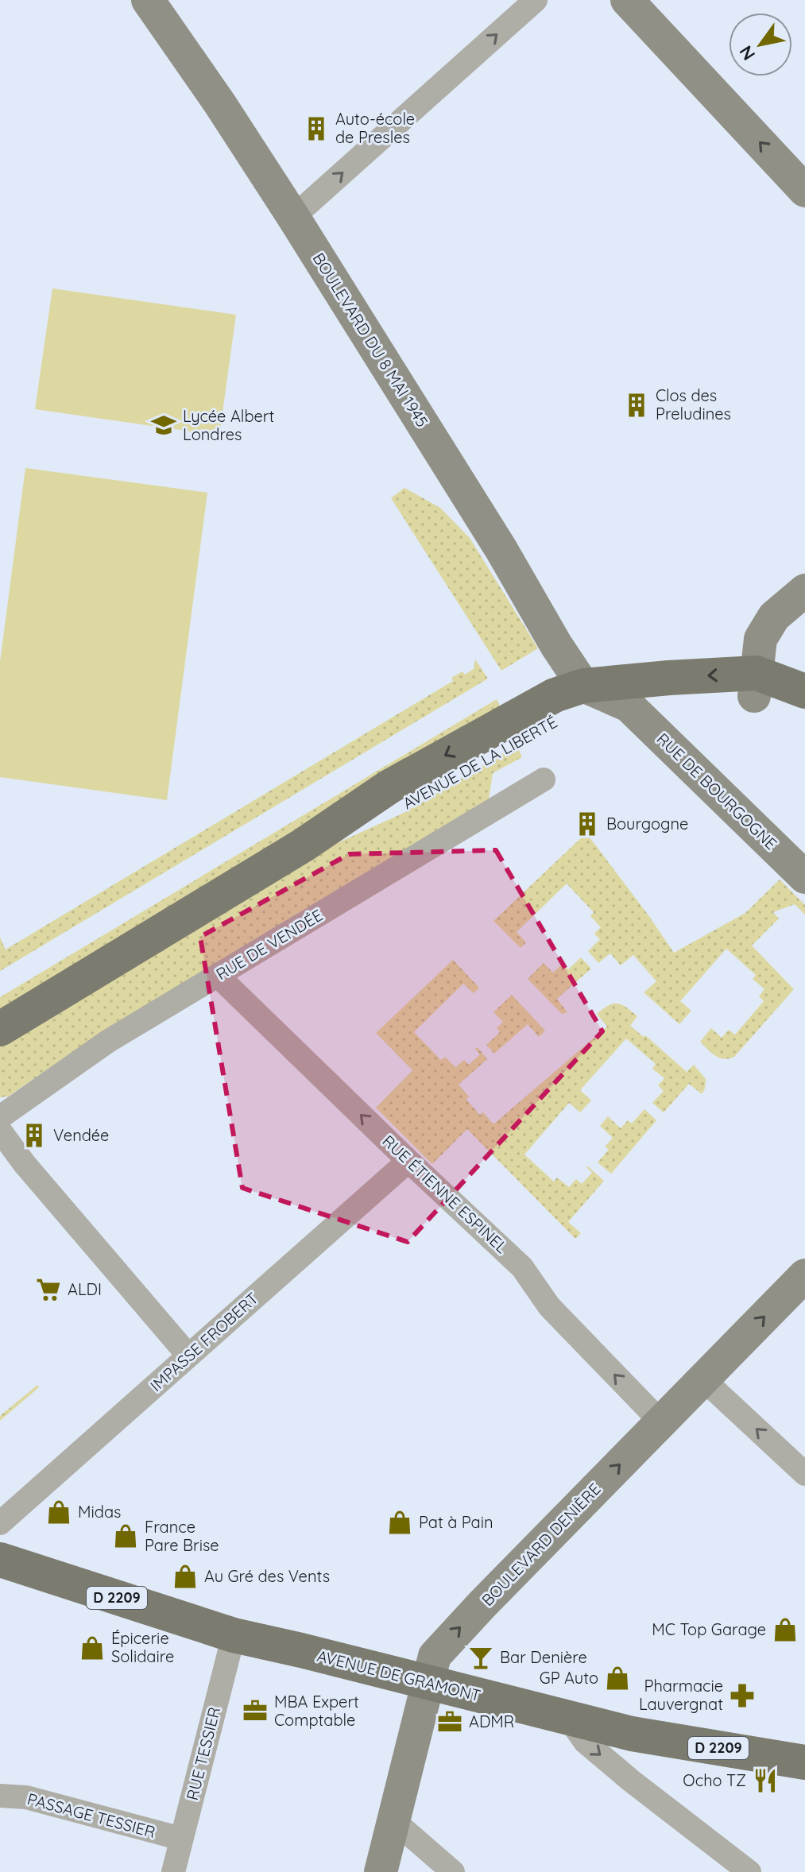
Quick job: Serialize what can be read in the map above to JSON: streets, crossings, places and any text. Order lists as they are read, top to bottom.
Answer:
{
  "streets": {
    "main road": ["AVENUE DE LA LIBERTÉ", "D 2209", "AVENUE DE GRAMONT"],
    "street": [
      "BOULEVARD DU 8 MAI 1945",
      "RUE DE BOURGOGNE",
      "RUE DE VENDÉE",
      "RUE ÉTIENNE ESPINEL",
      "IMPASSE FROBERT",
      "BOULEVARD DENIÈRE",
      "RUE TESSIER",
      "PASSAGE TESSIER"
    ]
  },
  "crossings": [
    ["BOULEVARD DU 8 MAI 1945", "AVENUE DE LA LIBERTÉ"],
    ["AVENUE DE LA LIBERTÉ", "RUE DE BOURGOGNE"],
    ["RUE DE VENDÉE", "RUE ÉTIENNE ESPINEL"],
    ["RUE ÉTIENNE ESPINEL", "IMPASSE FROBERT"],
    ["RUE ÉTIENNE ESPINEL", "BOULEVARD DENIÈRE"],
    ["BOULEVARD DENIÈRE", "AVENUE DE GRAMONT"],
    ["AVENUE DE GRAMONT", "RUE TESSIER"],
    ["RUE TESSIER", "PASSAGE TESSIER"]
  ],
  "one_way": ["RUE ÉTIENNE ESPINEL", "BOULEVARD DENIÈRE"],
  "places": {
    "building": [
      "Auto-école de Presles",
      "Clos des Preludines",
      "Bourgogne",
      "Vendée"
    ],
    "school or university": ["Lycée Albert Londres"],
    "supermarket": ["ALDI"],
    "shop": [
      "Midas",
      "Pat à Pain",
      "France Pare Brise",
      "Au Gré des Vents",
      "MC Top Garage",
      "Épicerie Solidaire",
      "GP Auto"
    ],
    "bar": ["Bar Denière"],
    "pharmacy": ["Pharmacie Lauvergnat"],
    "office": ["MBA Expert Comptable", "ADMR"],
    "restaurant": ["Ocho TZ"]
  },
  "north": "bottom left"
}
